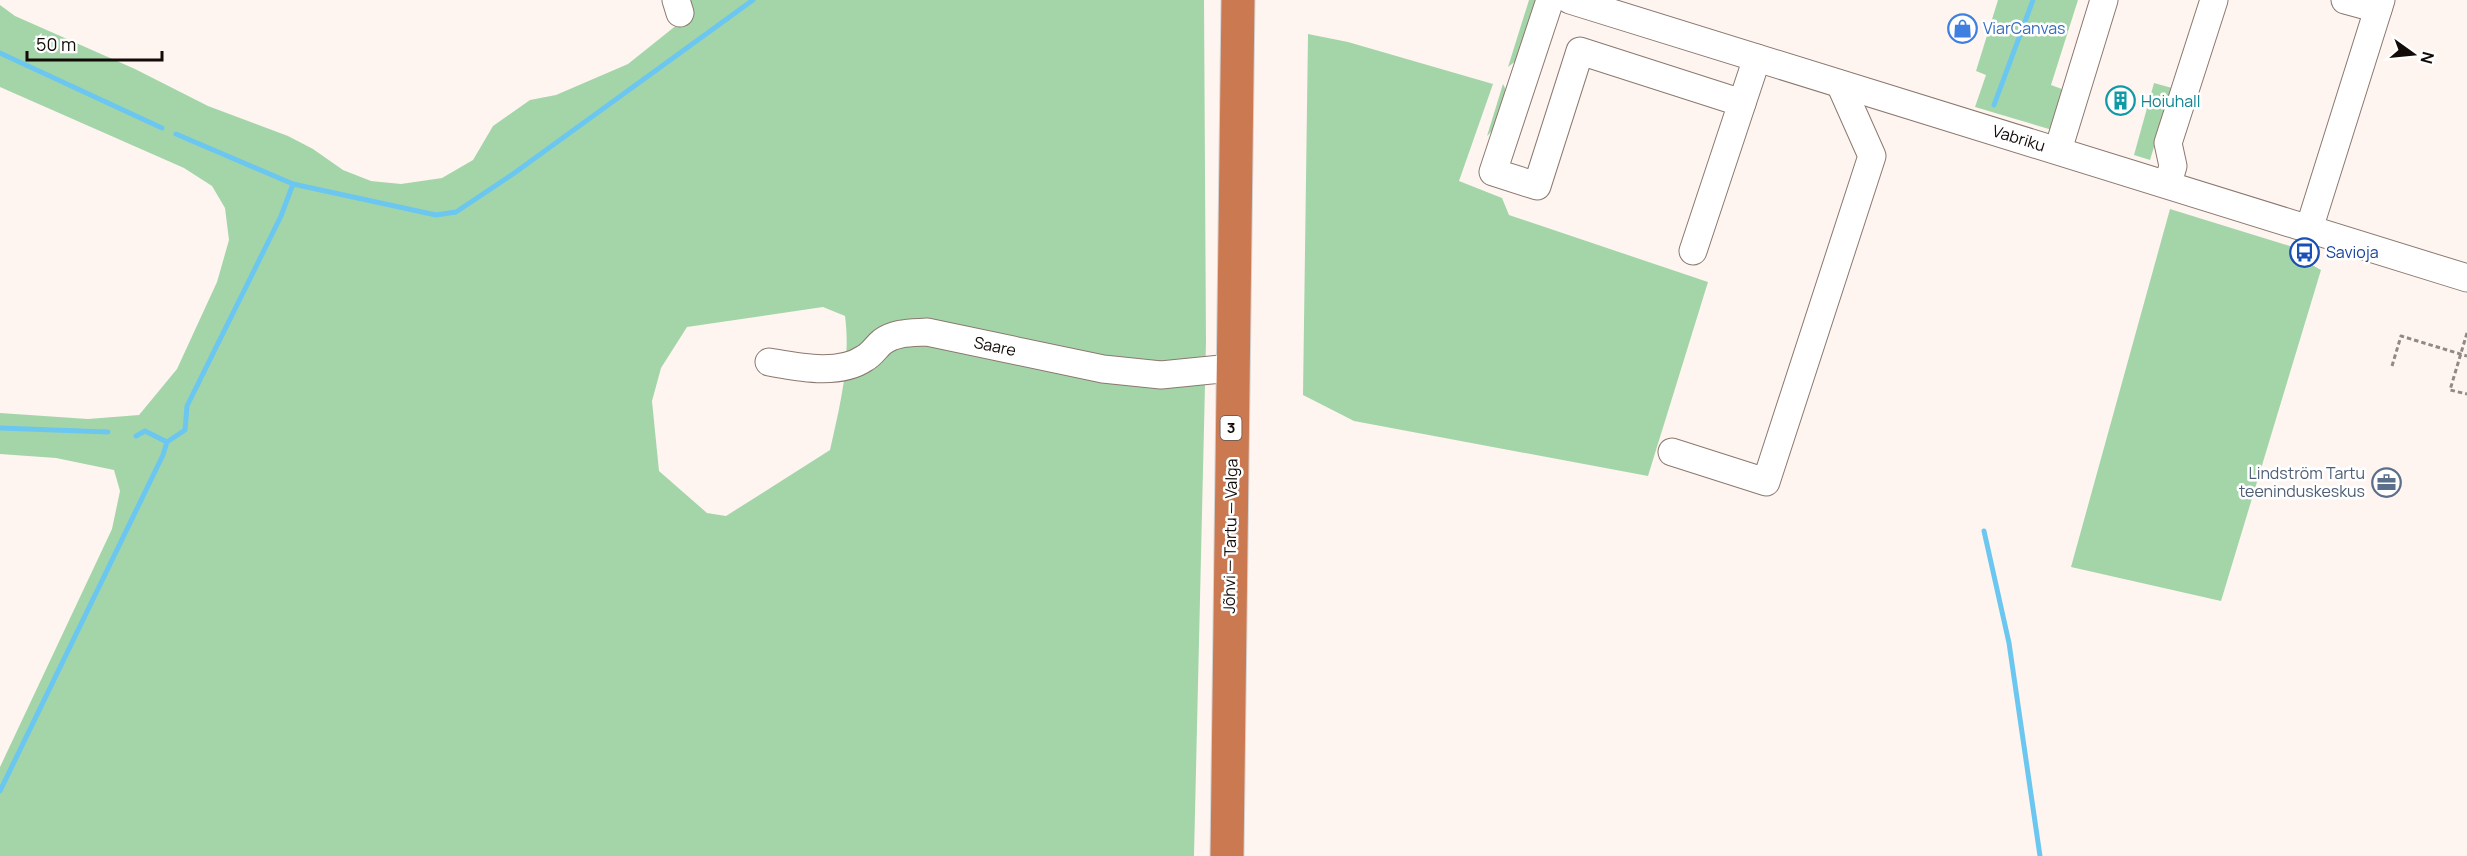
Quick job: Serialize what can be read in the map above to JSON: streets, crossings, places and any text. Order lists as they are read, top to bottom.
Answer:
{
  "streets": {
    "highway": ["3", "Jõhvi — Tartu — Valga"],
    "street": ["Vabriku", "Saare"]
  },
  "crossings": [
    ["Saare", "Jõhvi — Tartu — Valga"]
  ],
  "places": {
    "shop": ["ViarCanvas"],
    "building": ["Hoiuhall"],
    "bus stop": ["Savioja"],
    "office": ["Lindström Tartu teeninduskeskus"]
  },
  "scale_bar": "50 m",
  "north": "right"
}
